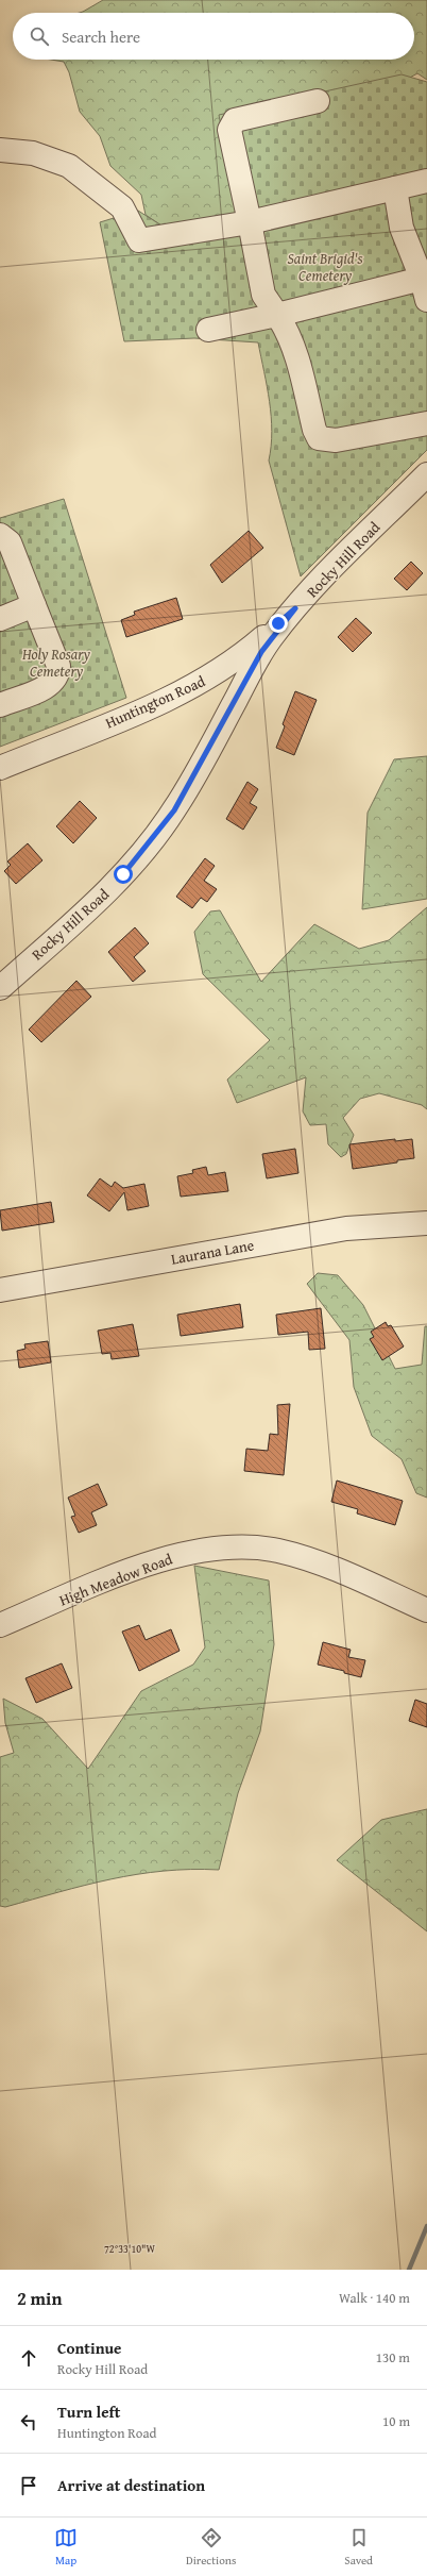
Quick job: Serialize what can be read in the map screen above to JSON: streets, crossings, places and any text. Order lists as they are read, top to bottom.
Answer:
{
  "streets": {
    "street": [
      "Rocky Hill Road",
      "Huntington Road",
      "Laurana Lane",
      "High Meadow Road"
    ]
  },
  "crossings": [
    ["Rocky Hill Road", "Huntington Road"]
  ],
  "parks": ["Saint Brigid's Cemetery", "Holy Rosary Cemetery"],
  "page": {
    "search": "Search here",
    "heading": ["2 min", "Walk · 140 m"],
    "list": [
      ["Continue", "Rocky Hill Road", "130 m"],
      ["Turn left", "Huntington Road", "10 m"],
      "Arrive at destination"
    ],
    "nav": ["Map", "Directions", "Saved"]
  },
  "coordinates": ["72°33'10\"W"]
}
